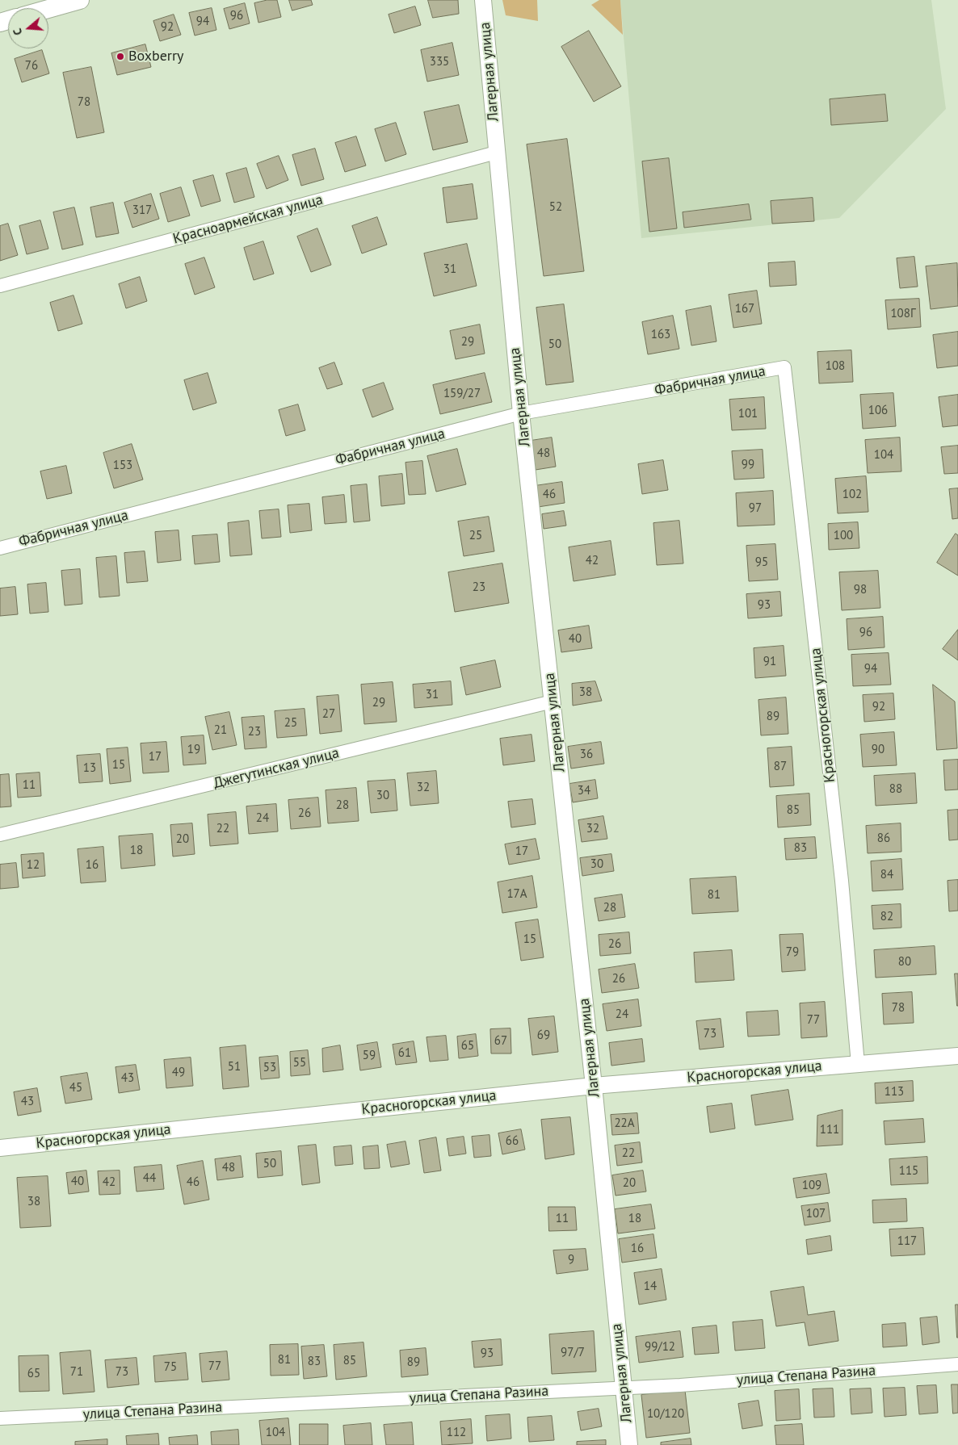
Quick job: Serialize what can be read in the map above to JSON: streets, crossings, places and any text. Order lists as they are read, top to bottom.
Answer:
{
  "streets": {
    "street": [
      "Лагерная улица",
      "Красноармейская улица",
      "Фабричная улица",
      "Красногорская улица",
      "Джегутинская улица",
      "улица Степана Разина"
    ]
  },
  "crossings": [
    ["Лагерная улица", "Красноармейская улица"],
    ["Лагерная улица", "Фабричная улица"],
    ["Лагерная улица", "Красногорская улица"],
    ["Лагерная улица", "Джегутинская улица"],
    ["Лагерная улица", "улица Степана Разина"],
    ["Фабричная улица", "Красногорская улица"]
  ],
  "places": ["Boxberry"],
  "house_numbers": [
    "96",
    "94",
    "92",
    "335",
    "76",
    "78",
    "52",
    "317",
    "31",
    "167",
    "108Г",
    "163",
    "29",
    "50",
    "108",
    "159/27",
    "106",
    "101",
    "48",
    "104",
    "99",
    "153",
    "46",
    "102",
    "97",
    "25",
    "100",
    "42",
    "95",
    "23",
    "98",
    "93",
    "96",
    "40",
    "91",
    "94",
    "38",
    "31",
    "29",
    "92",
    "27",
    "89",
    "25",
    "21",
    "23",
    "19",
    "90",
    "36",
    "17",
    "15",
    "87",
    "13",
    "11",
    "32",
    "88",
    "34",
    "30",
    "28",
    "85",
    "26",
    "24",
    "22",
    "32",
    "86",
    "20",
    "83",
    "18",
    "17",
    "30",
    "12",
    "16",
    "84",
    "17А",
    "81",
    "28",
    "82",
    "15",
    "26",
    "79",
    "80",
    "26",
    "78",
    "24",
    "77",
    "73",
    "69",
    "67",
    "65",
    "61",
    "59",
    "55",
    "51",
    "53",
    "49",
    "43",
    "45",
    "113",
    "43",
    "22А",
    "111",
    "66",
    "22",
    "50",
    "48",
    "115",
    "44",
    "40",
    "42",
    "46",
    "20",
    "109",
    "38",
    "107",
    "11",
    "18",
    "117",
    "16",
    "9",
    "14",
    "99/12",
    "97/7",
    "93",
    "81",
    "85",
    "83",
    "89",
    "77",
    "75",
    "71",
    "73",
    "65",
    "10/120",
    "104",
    "112"
  ],
  "north": "left"
}
